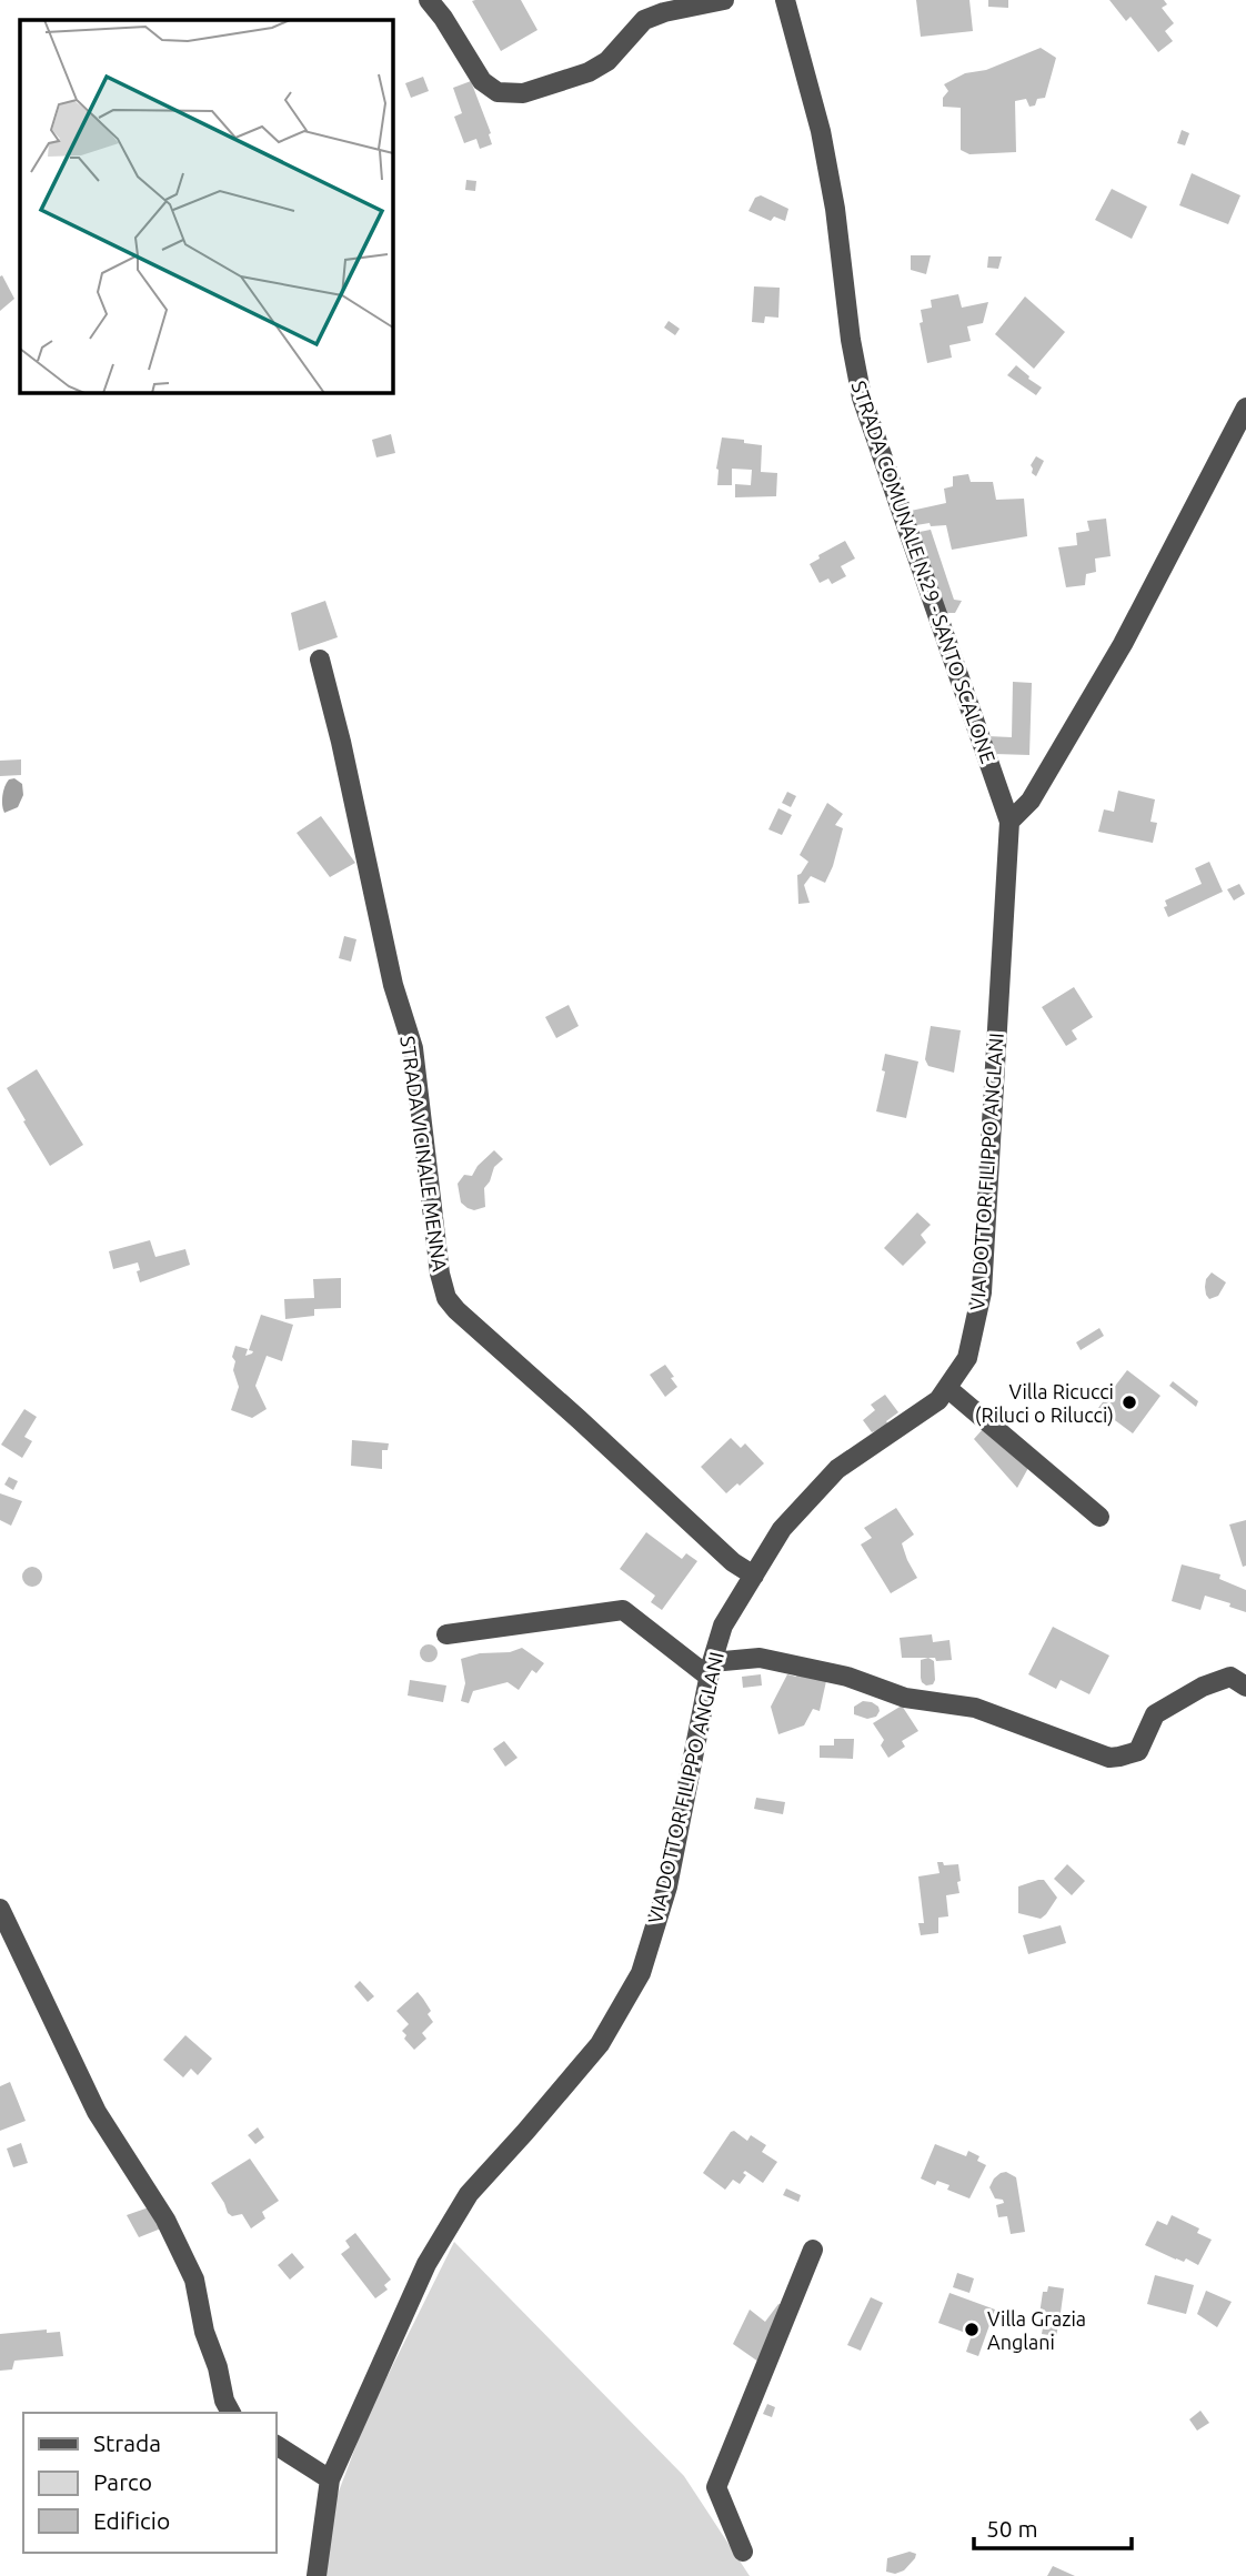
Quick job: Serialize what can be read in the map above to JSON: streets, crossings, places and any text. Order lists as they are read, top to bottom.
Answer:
{
  "streets": {
    "street": ["STRADA COMUNALE N.29 - SANTO SCALONE", "STRADA VICINALE MENNA", "VIA DOTTOR FILIPPO ANGLANI"]
  },
  "crossings": [
    ["STRADA COMUNALE N.29 - SANTO SCALONE", "VIA DOTTOR FILIPPO ANGLANI"],
    ["STRADA VICINALE MENNA", "VIA DOTTOR FILIPPO ANGLANI"]
  ],
  "places": ["Villa Ricucci (Riluci o Rilucci)", "Villa Grazia Anglani"],
  "legend": ["Strada", "Parco", "Edificio"],
  "scale_bar": "50 m"
}
